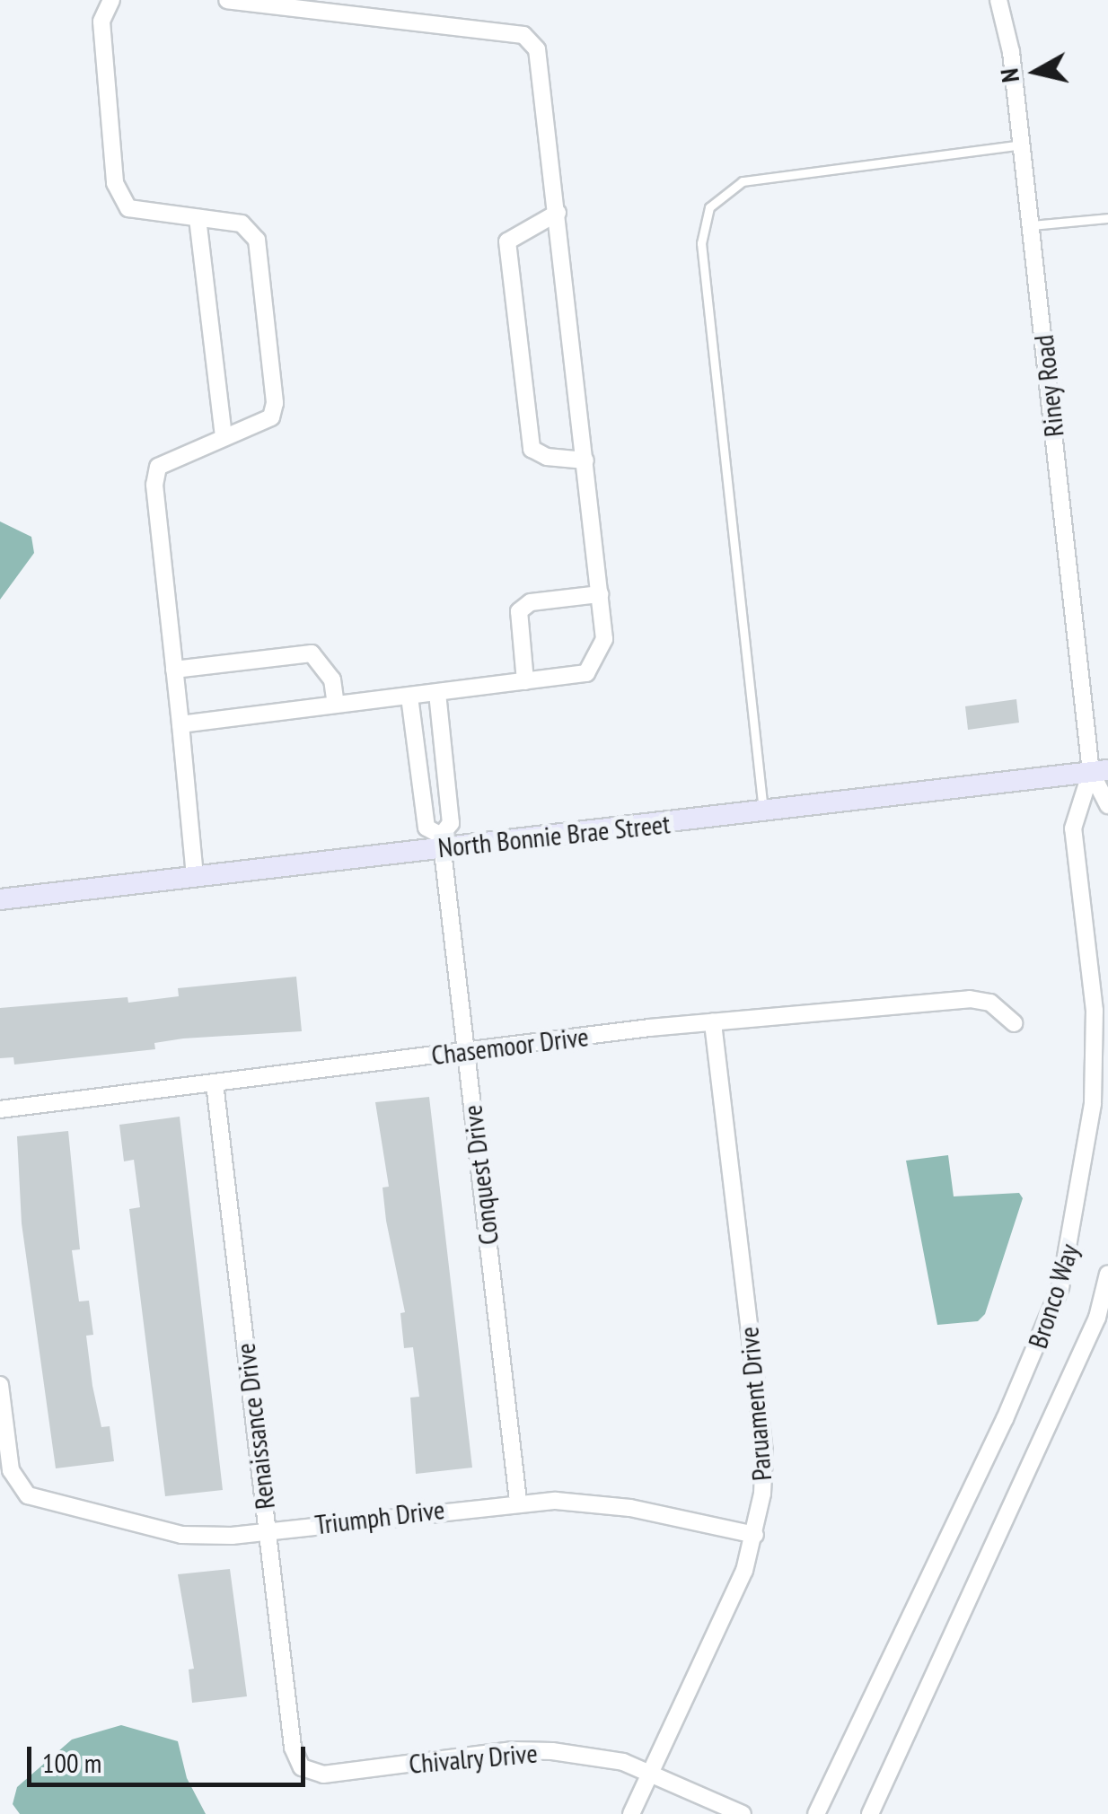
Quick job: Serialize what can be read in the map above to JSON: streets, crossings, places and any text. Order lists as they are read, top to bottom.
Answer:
{
  "streets": {
    "main road": ["North Bonnie Brae Street"],
    "street": [
      "Riney Road",
      "Chasemoor Drive",
      "Conquest Drive",
      "Bronco Way",
      "Paruament Drive",
      "Renaissance Drive",
      "Triumph Drive",
      "Chivalry Drive"
    ]
  },
  "crossings": [
    ["Riney Road", "North Bonnie Brae Street"],
    ["Riney Road", "Bronco Way"],
    ["North Bonnie Brae Street", "Conquest Drive"],
    ["North Bonnie Brae Street", "Bronco Way"],
    ["Chasemoor Drive", "Conquest Drive"],
    ["Chasemoor Drive", "Paruament Drive"],
    ["Chasemoor Drive", "Renaissance Drive"],
    ["Conquest Drive", "Triumph Drive"],
    ["Paruament Drive", "Triumph Drive"],
    ["Paruament Drive", "Chivalry Drive"],
    ["Renaissance Drive", "Triumph Drive"],
    ["Renaissance Drive", "Chivalry Drive"]
  ],
  "scale_bar": "100 m",
  "north": "left"
}
